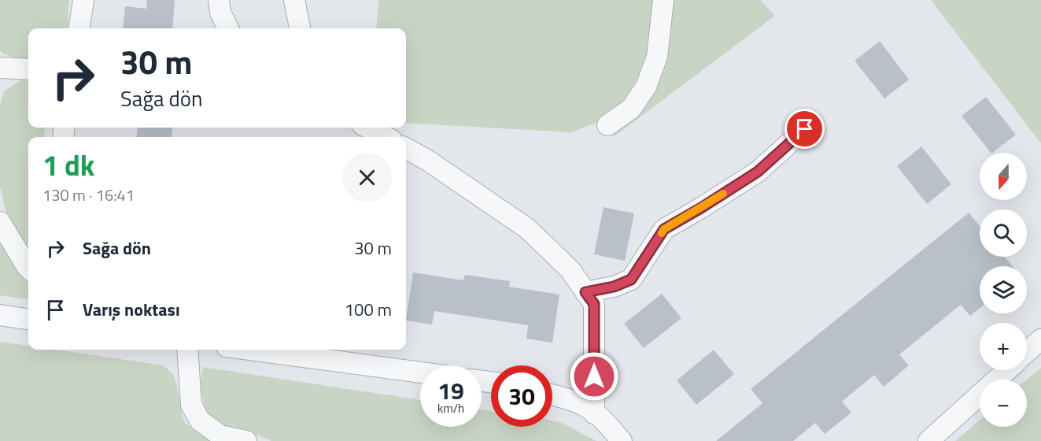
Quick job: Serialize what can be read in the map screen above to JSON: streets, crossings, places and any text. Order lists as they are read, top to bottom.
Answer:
{
  "north": "bottom",
  "page": {
    "turn": ["30 m", "Sağa dön"],
    "heading": ["1 dk", "130 m · 16:41"],
    "map_buttons": ["+", "−"],
    "list": [
      {
        "name": "Sağa dön",
        "value": "30 m"
      },
      {
        "name": "Varış noktası",
        "value": "100 m"
      }
    ],
    "speed": "19 km/h",
    "limit": "30"
  }
}
